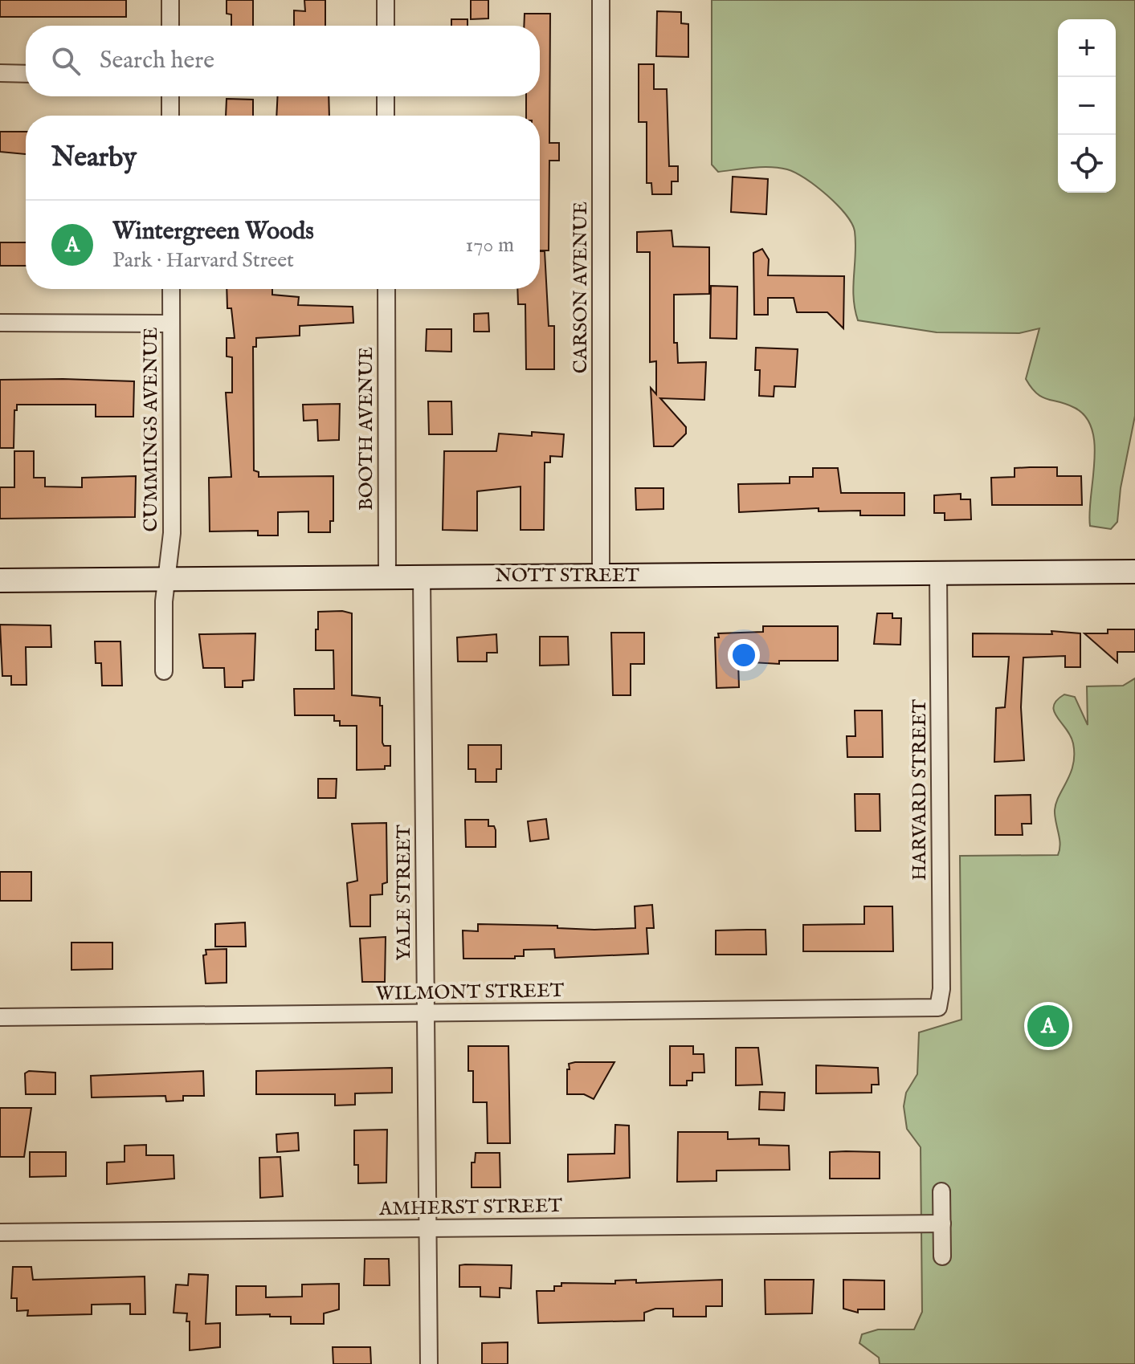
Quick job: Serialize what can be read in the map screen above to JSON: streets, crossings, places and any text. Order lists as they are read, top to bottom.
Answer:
{
  "streets": {
    "street": [
      "CARSON AVENUE",
      "BOOTH AVENUE",
      "CUMMINGS AVENUE",
      "NOTT STREET",
      "HARVARD STREET",
      "YALE STREET",
      "WILMONT STREET",
      "AMHERST STREET"
    ]
  },
  "crossings": [
    ["CARSON AVENUE", "NOTT STREET"],
    ["BOOTH AVENUE", "NOTT STREET"],
    ["CUMMINGS AVENUE", "NOTT STREET"],
    ["NOTT STREET", "HARVARD STREET"],
    ["NOTT STREET", "YALE STREET"],
    ["HARVARD STREET", "WILMONT STREET"],
    ["YALE STREET", "WILMONT STREET"],
    ["YALE STREET", "AMHERST STREET"]
  ],
  "page": {
    "map_buttons": ["+", "−"],
    "search": "Search here",
    "heading": "Nearby",
    "list": [
      {
        "mark": "A",
        "name": "Wintergreen Woods",
        "note": "Park · Harvard Street",
        "value": "170 m"
      }
    ],
    "pins": "A"
  }
}
